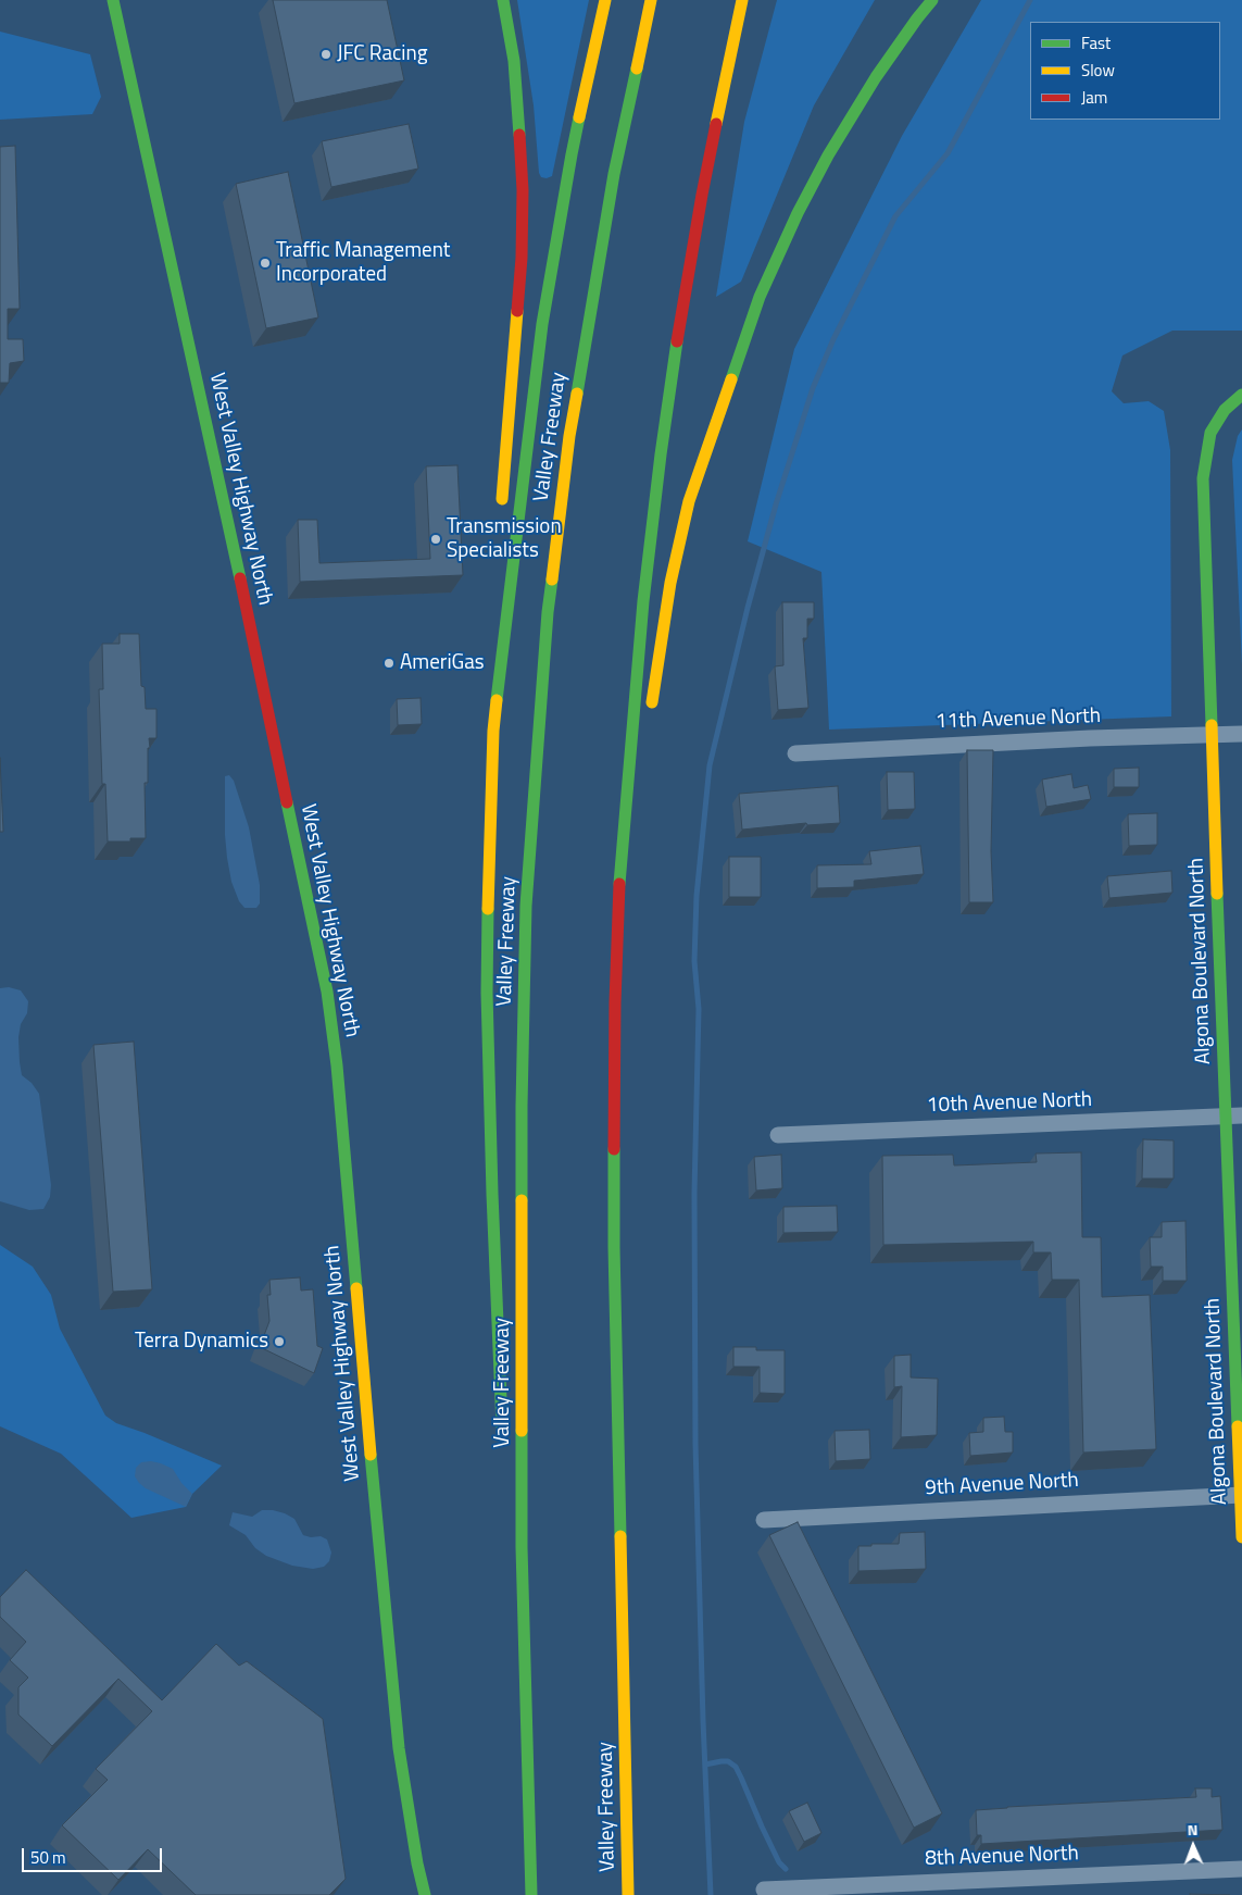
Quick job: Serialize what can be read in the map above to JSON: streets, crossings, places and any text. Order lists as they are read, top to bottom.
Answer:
{
  "streets": {
    "main road": ["Valley Freeway", "West Valley Highway North", "Algona Boulevard North"],
    "street": [
      "11th Avenue North",
      "10th Avenue North",
      "9th Avenue North",
      "8th Avenue North"
    ]
  },
  "crossings": [
    ["11th Avenue North", "Algona Boulevard North"],
    ["Algona Boulevard North", "10th Avenue North"],
    ["Algona Boulevard North", "9th Avenue North"]
  ],
  "places": [
    "JFC Racing",
    "Traffic Management Incorporated",
    "Transmission Specialists",
    "AmeriGas",
    "Terra Dynamics"
  ],
  "legend": ["Fast", "Slow", "Jam"],
  "scale_bar": "50 m",
  "north": "top"
}
